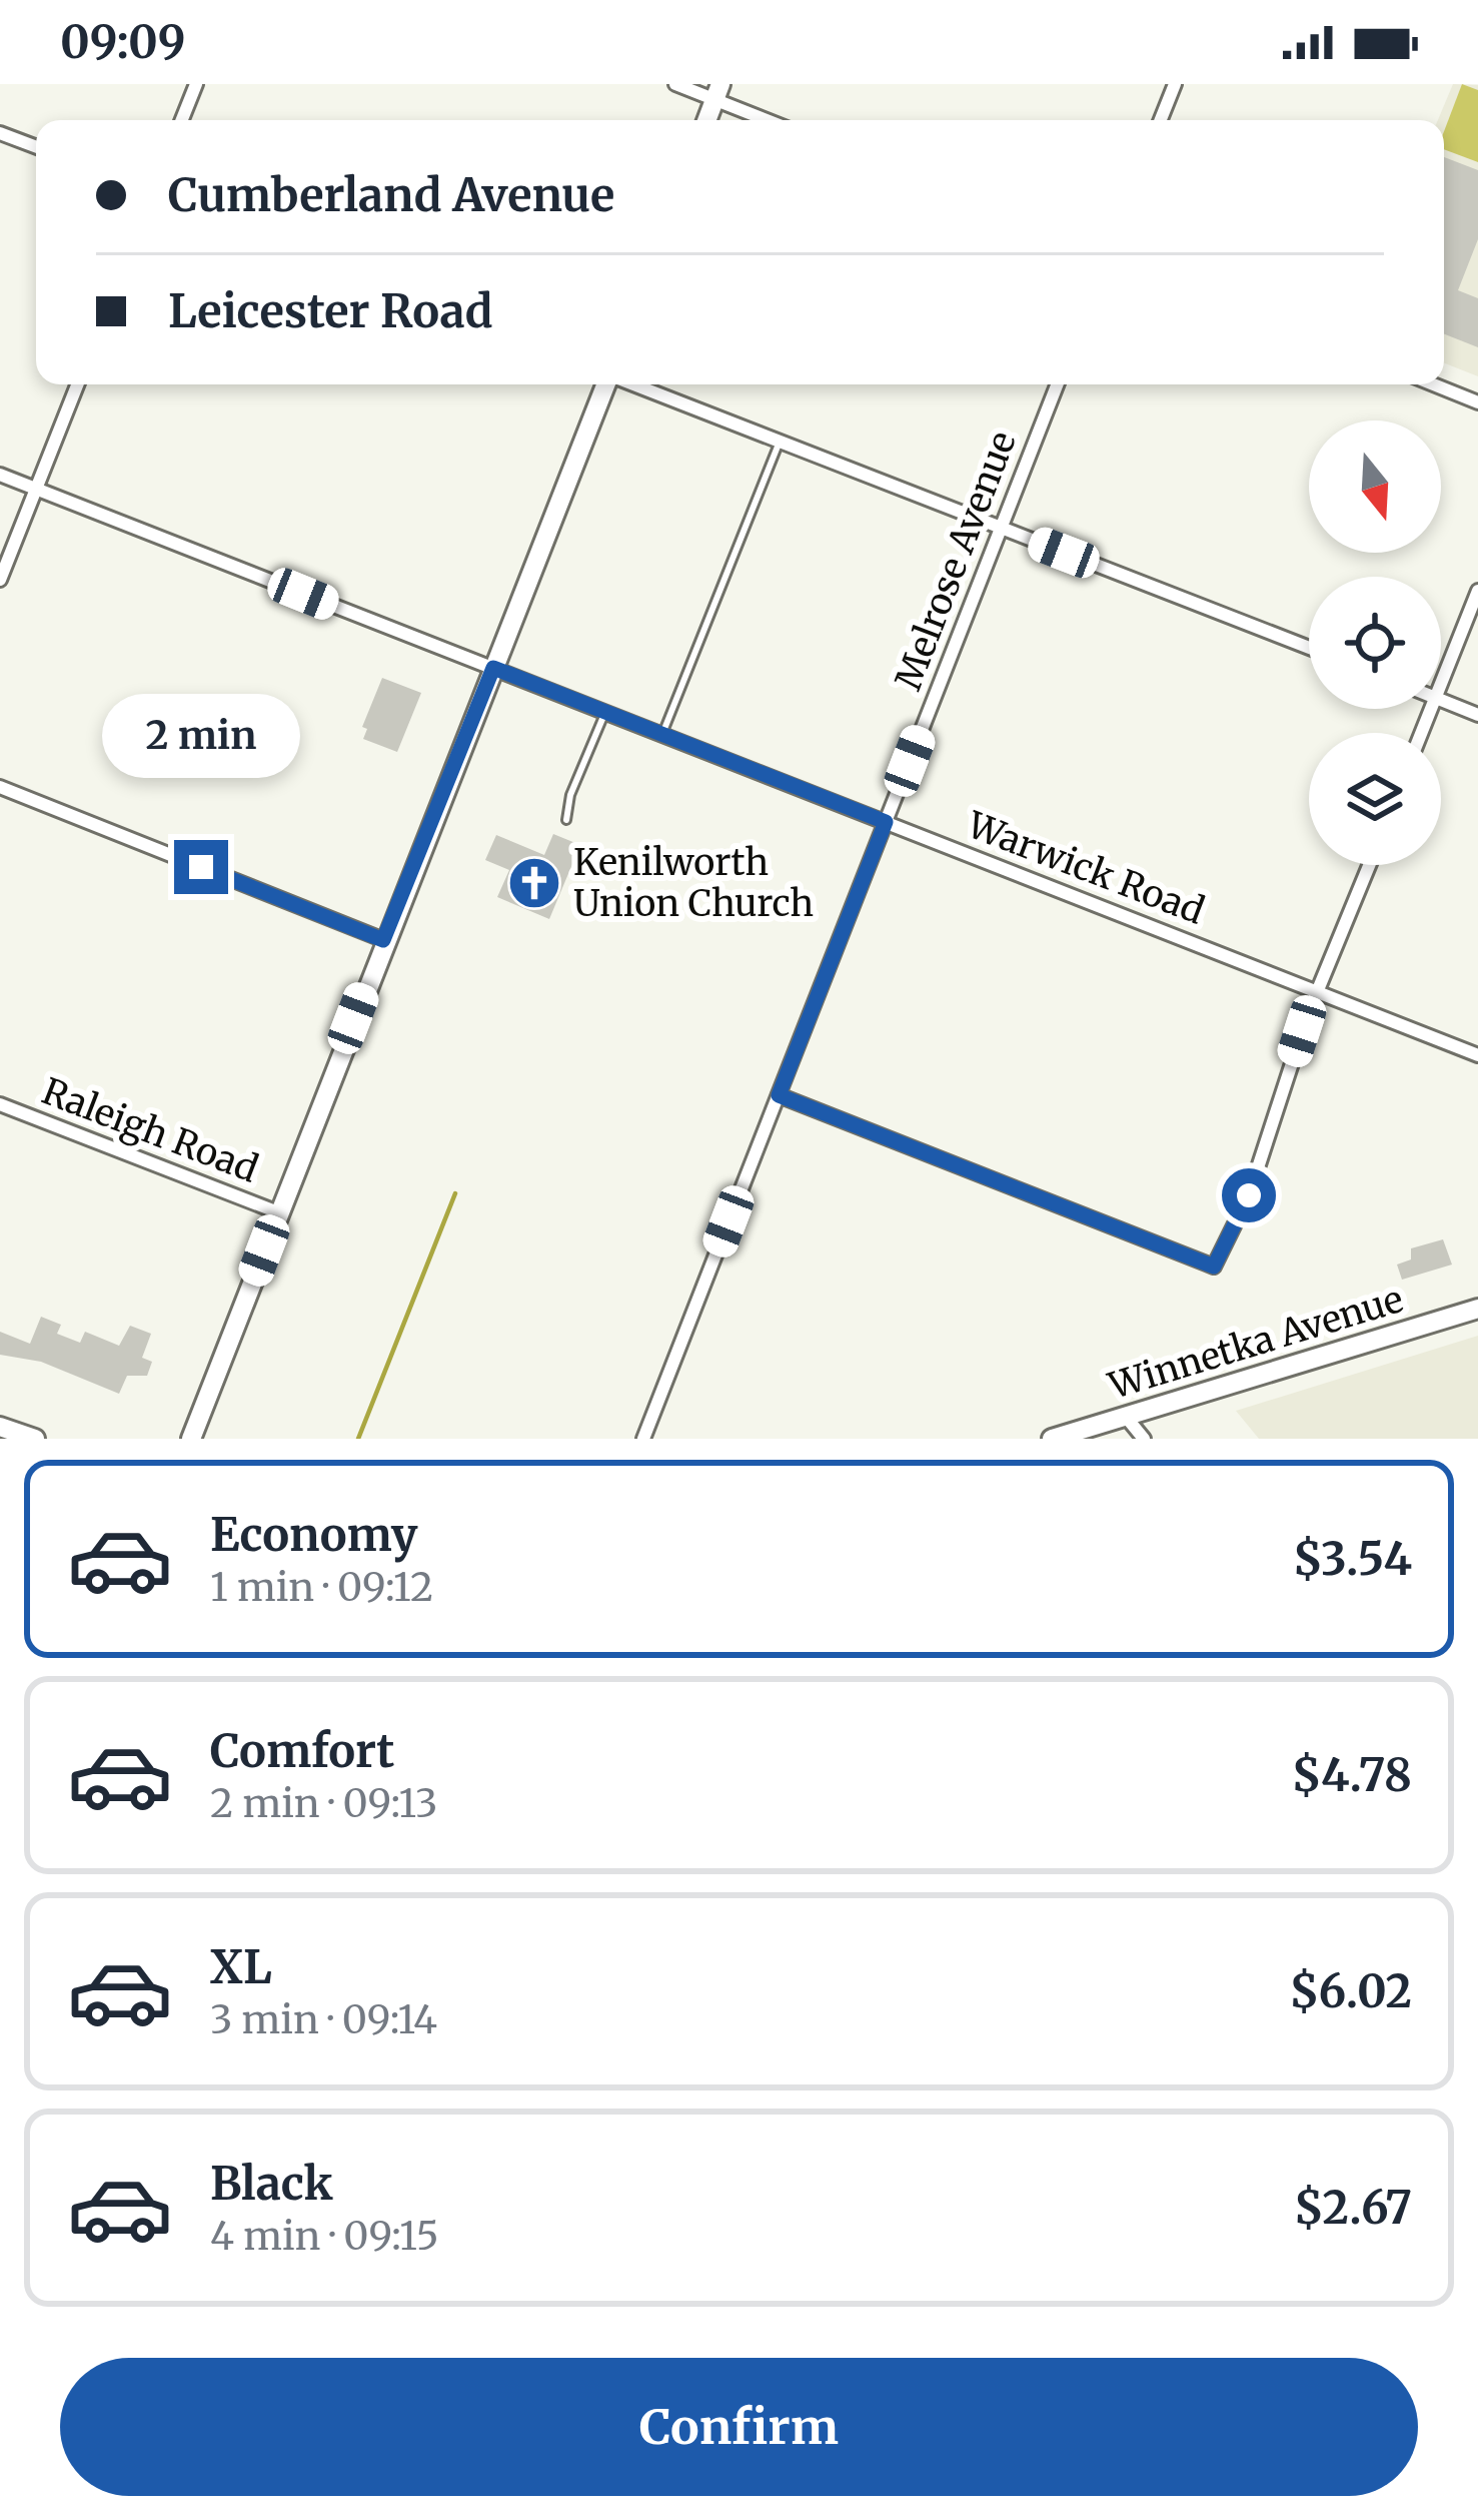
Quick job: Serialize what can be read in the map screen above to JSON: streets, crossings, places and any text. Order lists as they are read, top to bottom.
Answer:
{
  "streets": {
    "street": [
      "Melrose Avenue",
      "Warwick Road",
      "Raleigh Road",
      "Winnetka Avenue"
    ]
  },
  "crossings": [
    ["Melrose Avenue", "Warwick Road"]
  ],
  "places": {
    "church": ["Kenilworth Union Church"]
  },
  "north": "bottom",
  "page": {
    "status": "09:09",
    "banner": ["Cumberland Avenue", "Leicester Road"],
    "bubble": "2 min",
    "list": [
      {
        "name": "Economy",
        "note": "1 min · 09:12",
        "value": "$3.54"
      },
      {
        "name": "Comfort",
        "note": "2 min · 09:13",
        "value": "$4.78"
      },
      {
        "name": "XL",
        "note": "3 min · 09:14",
        "value": "$6.02"
      },
      {
        "name": "Black",
        "note": "4 min · 09:15",
        "value": "$2.67"
      }
    ],
    "buttons": "Confirm"
  }
}
